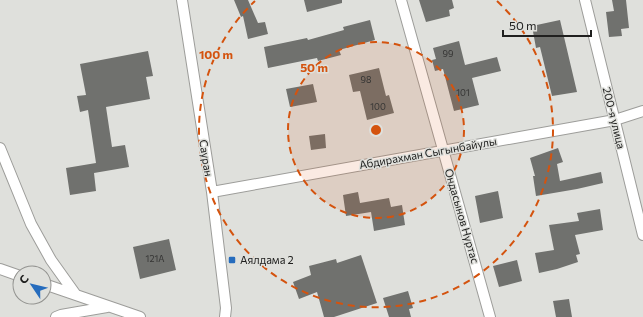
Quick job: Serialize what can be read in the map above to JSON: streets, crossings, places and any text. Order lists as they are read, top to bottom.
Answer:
{
  "streets": {
    "street": [
      "200-я улица",
      "Абдирахман Сыгынбайулы",
      "Сауран",
      "Ондасынов Нуртас"
    ]
  },
  "crossings": [
    ["200-я улица", "Абдирахман Сыгынбайулы"],
    ["Абдирахман Сыгынбайулы", "Сауран"],
    ["Абдирахман Сыгынбайулы", "Ондасынов Нуртас"]
  ],
  "places": {
    "transit": ["Аялдама 2"]
  },
  "house_numbers": [
    "99",
    "98",
    "101",
    "100",
    "121А"
  ],
  "scale_bar": "50 m",
  "north": "top left",
  "rings": ["100 m", "50 m"]
}
